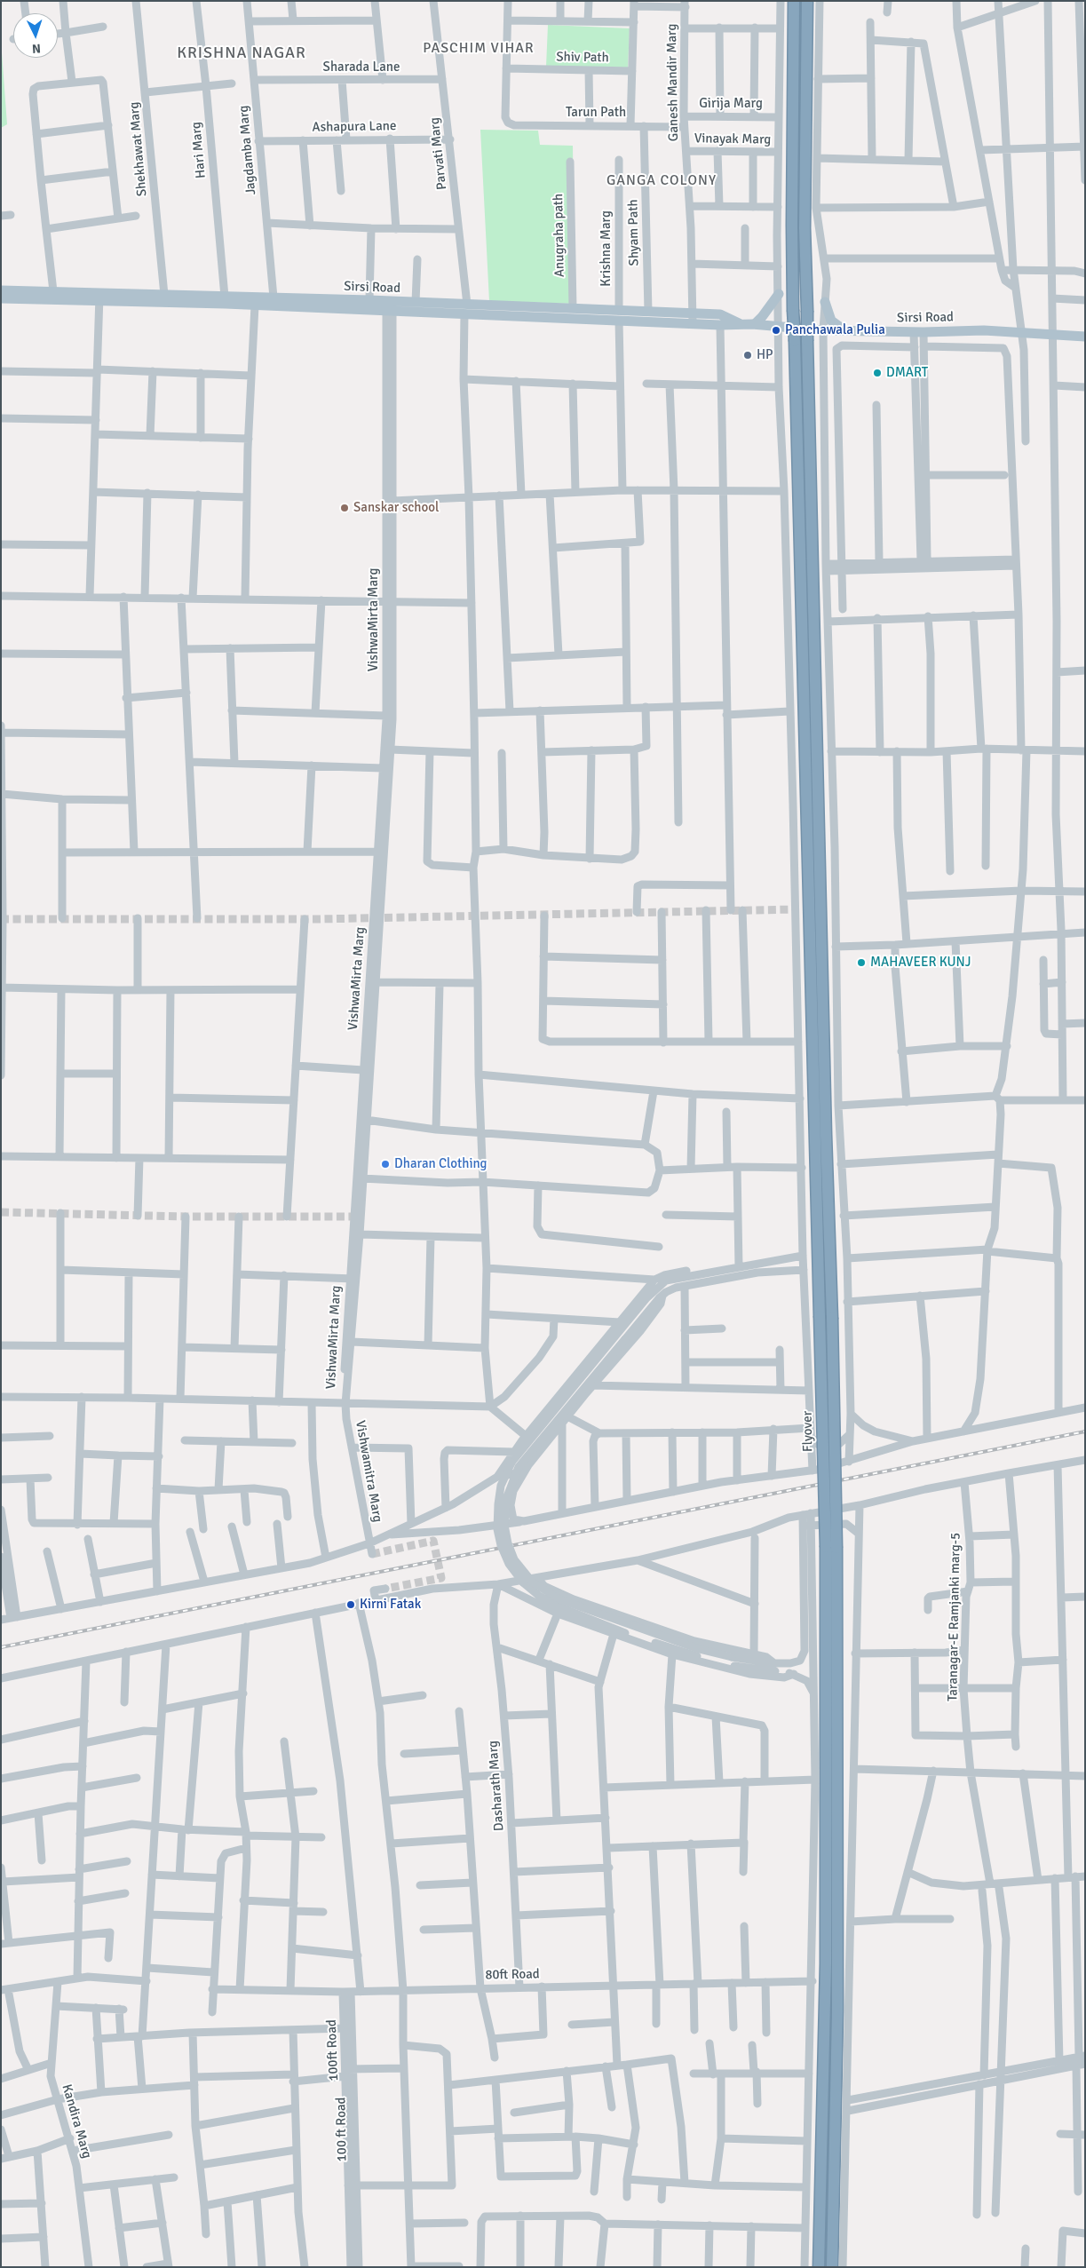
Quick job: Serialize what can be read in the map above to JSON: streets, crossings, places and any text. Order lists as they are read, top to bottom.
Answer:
{
  "streets": {
    "highway": ["Flyover"],
    "main road": ["Sirsi Road"],
    "street": [
      "Shiv Path",
      "Sharada Lane",
      "Ganesh Mandir Marg",
      "Girija Marg",
      "Tarun Path",
      "Ashapura Lane",
      "Vinayak Marg",
      "Shekhawat Marg",
      "Hari Marg",
      "Jagdamba Marg",
      "Parvati Marg",
      "Shyam Path",
      "Anugraha path",
      "Krishna Marg",
      "VishwaMirta Marg",
      "Vishwamitra Marg",
      "Taranagar-E Ramjanki marg-5",
      "Dasharath Marg",
      "80ft Road",
      "100ft Road",
      "Kandira Marg",
      "100 ft Road"
    ]
  },
  "crossings": [
    ["Shiv Path", "Tarun Path"],
    ["Sharada Lane", "Jagdamba Marg"],
    ["Sharada Lane", "Parvati Marg"],
    ["Ganesh Mandir Marg", "Girija Marg"],
    ["Ganesh Mandir Marg", "Tarun Path"],
    ["Ganesh Mandir Marg", "Vinayak Marg"],
    ["Ganesh Mandir Marg", "Sirsi Road"],
    ["Tarun Path", "Shyam Path"],
    ["Ashapura Lane", "Jagdamba Marg"],
    ["Ashapura Lane", "Parvati Marg"],
    ["Shekhawat Marg", "Sirsi Road"],
    ["Hari Marg", "Sirsi Road"],
    ["Jagdamba Marg", "Sirsi Road"],
    ["Parvati Marg", "Sirsi Road"],
    ["Shyam Path", "Sirsi Road"],
    ["Anugraha path", "Sirsi Road"],
    ["Krishna Marg", "Sirsi Road"],
    ["Sirsi Road", "VishwaMirta Marg"],
    ["VishwaMirta Marg", "Vishwamitra Marg"],
    ["Dasharath Marg", "80ft Road"],
    ["80ft Road", "100ft Road"],
    ["80ft Road", "100 ft Road"],
    ["100ft Road", "100 ft Road"]
  ],
  "districts": ["PASCHIM VIHAR", "KRISHNA NAGAR", "GANGA COLONY"],
  "places": [
    "Panchawala Pulia",
    "HP",
    "DMART",
    "Sanskar school",
    "MAHAVEER KUNJ",
    "Dharan Clothing",
    "Kirni Fatak"
  ],
  "north": "bottom"
}
